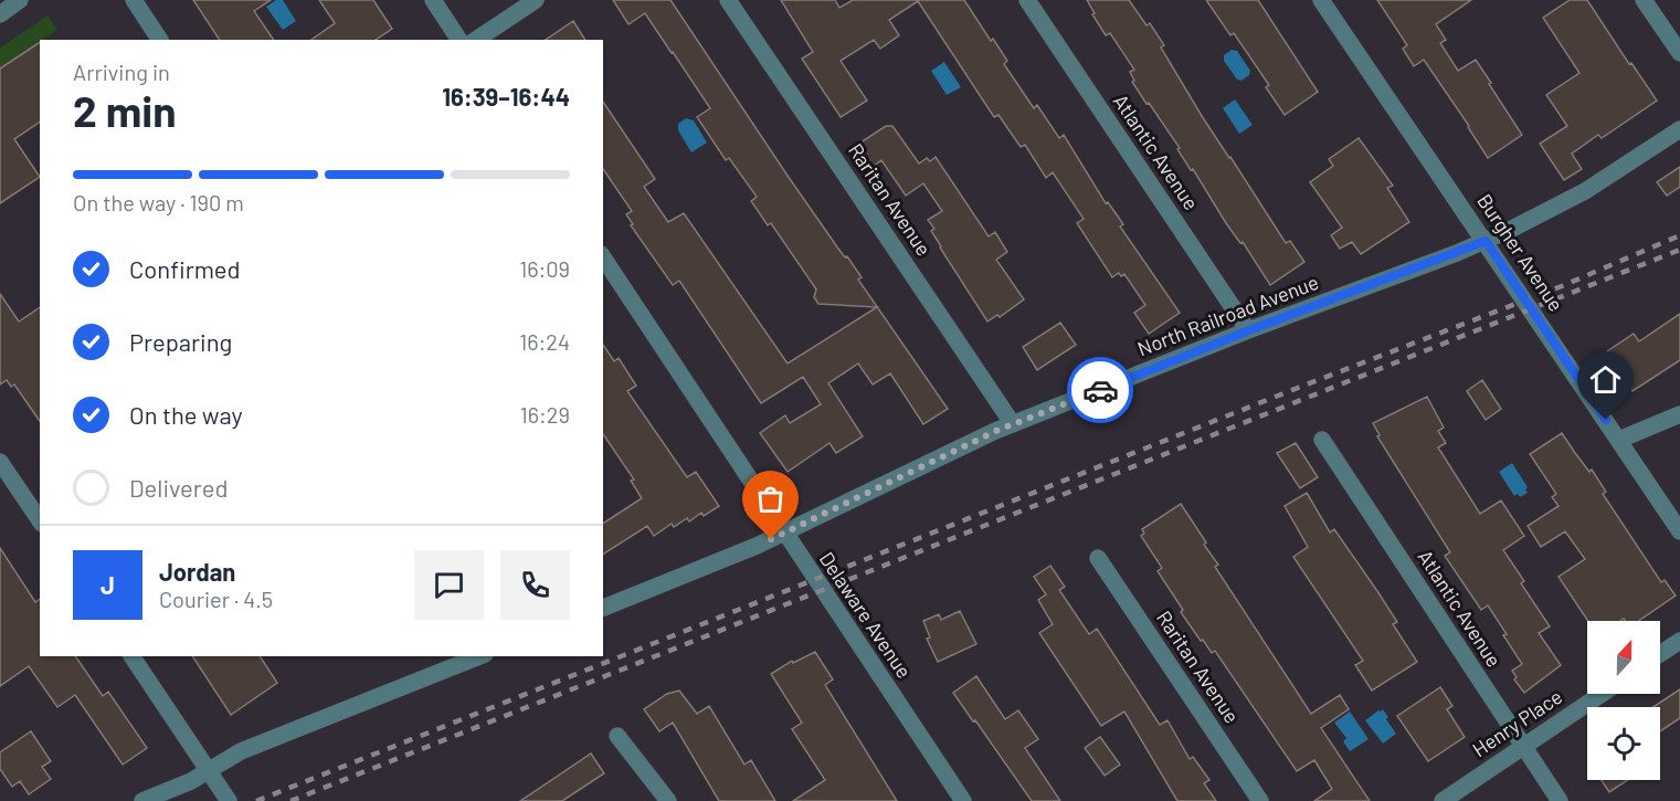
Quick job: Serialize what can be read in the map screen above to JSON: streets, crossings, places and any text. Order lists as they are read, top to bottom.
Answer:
{
  "streets": {
    "street": [
      "Atlantic Avenue",
      "Raritan Avenue",
      "Burgher Avenue",
      "North Railroad Avenue",
      "Delaware Avenue",
      "Henry Place"
    ]
  },
  "crossings": [
    ["Atlantic Avenue", "North Railroad Avenue"],
    ["Atlantic Avenue", "Henry Place"],
    ["Raritan Avenue", "North Railroad Avenue"],
    ["Burgher Avenue", "North Railroad Avenue"],
    ["North Railroad Avenue", "Delaware Avenue"]
  ],
  "north": "top",
  "page": {
    "heading": ["2 min", "Arriving in", "16:39–16:44"],
    "panel": ["Jordan", "Courier · 4.5"],
    "bar": "On the way · 190 m",
    "list": [
      ["Confirmed", "16:09"],
      ["Preparing", "16:24"],
      ["On the way", "16:29"],
      "Delivered"
    ],
    "round": "J"
  }
}
